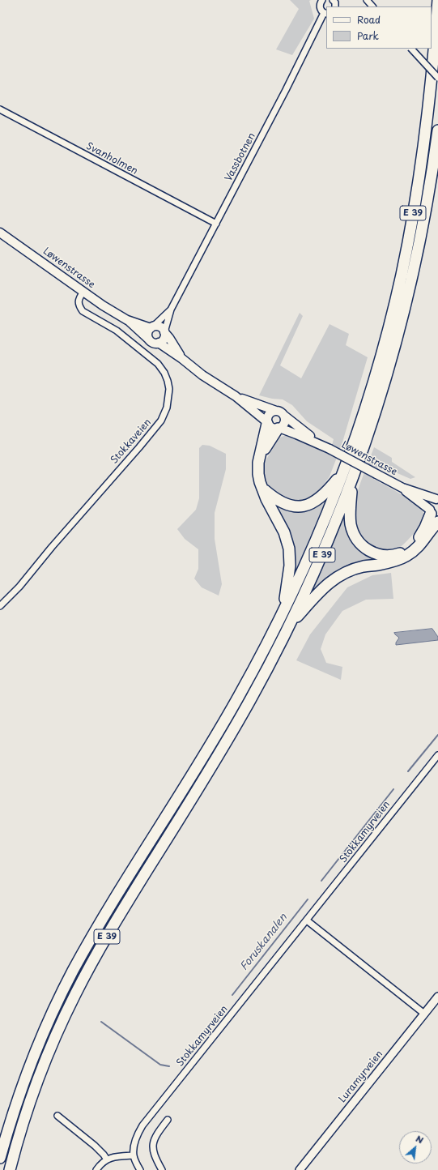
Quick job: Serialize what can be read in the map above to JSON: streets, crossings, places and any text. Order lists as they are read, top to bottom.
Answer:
{
  "streets": {
    "highway": ["E 39"],
    "main road": ["Løwenstrasse"],
    "street": [
      "Vassbotnen",
      "Svanholmen",
      "Stokkaveien",
      "Stokkamyrveien",
      "Luramyrveien"
    ]
  },
  "crossings": [
    ["Vassbotnen", "Svanholmen"],
    ["Vassbotnen", "Løwenstrasse"],
    ["E 39", "Løwenstrasse"],
    ["Løwenstrasse", "Stokkaveien"]
  ],
  "water": ["Foruskanalen"],
  "legend": ["Road", "Park"],
  "north": "top right"
}
